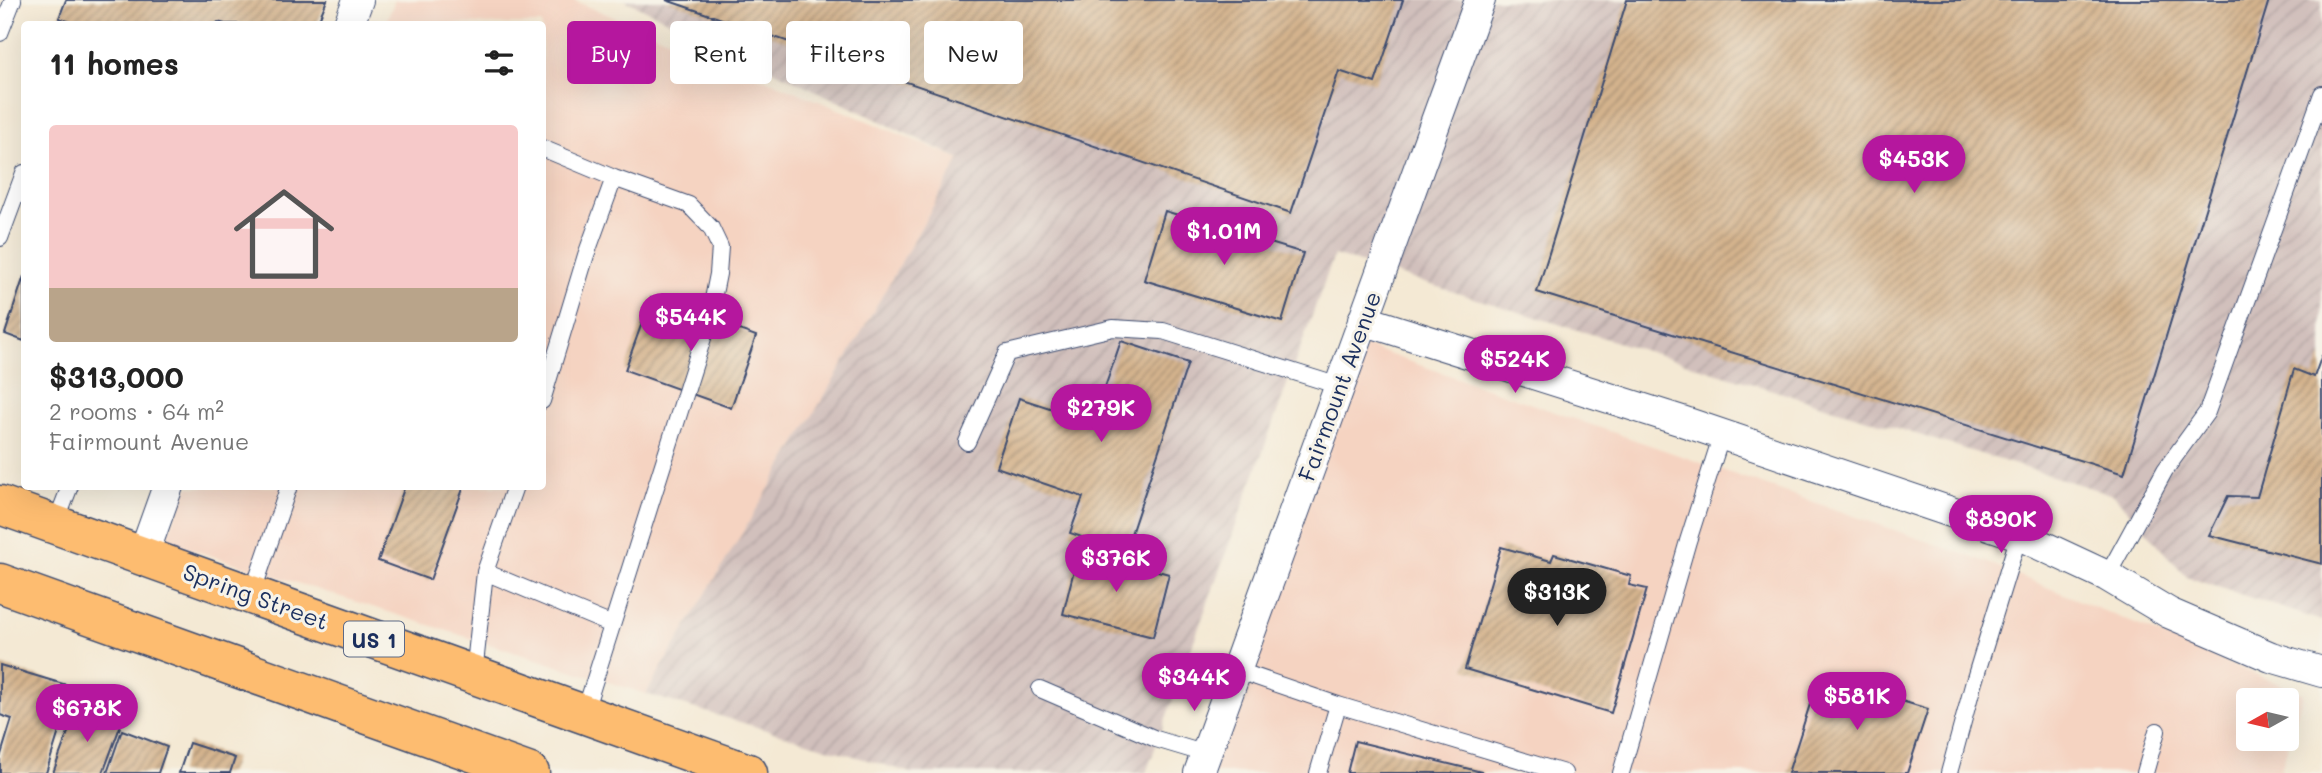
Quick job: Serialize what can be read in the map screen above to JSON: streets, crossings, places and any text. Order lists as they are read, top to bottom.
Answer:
{
  "streets": {
    "highway": ["Spring Street", "US 1"],
    "street": ["Fairmount Avenue"]
  },
  "north": "left",
  "page": {
    "chip": [
      "Buy",
      "Rent",
      "Filters",
      "New"
    ],
    "heading": "11 homes",
    "list": [
      {
        "name": "$313,000",
        "note": "2 rooms · 64 m² · Fairmount Avenue"
      }
    ],
    "price": [
      "$453K",
      "$1.01M",
      "$544K",
      "$524K",
      "$279K",
      "$890K",
      "$376K",
      "$313K",
      "$344K",
      "$581K",
      "$678K"
    ]
  }
}
